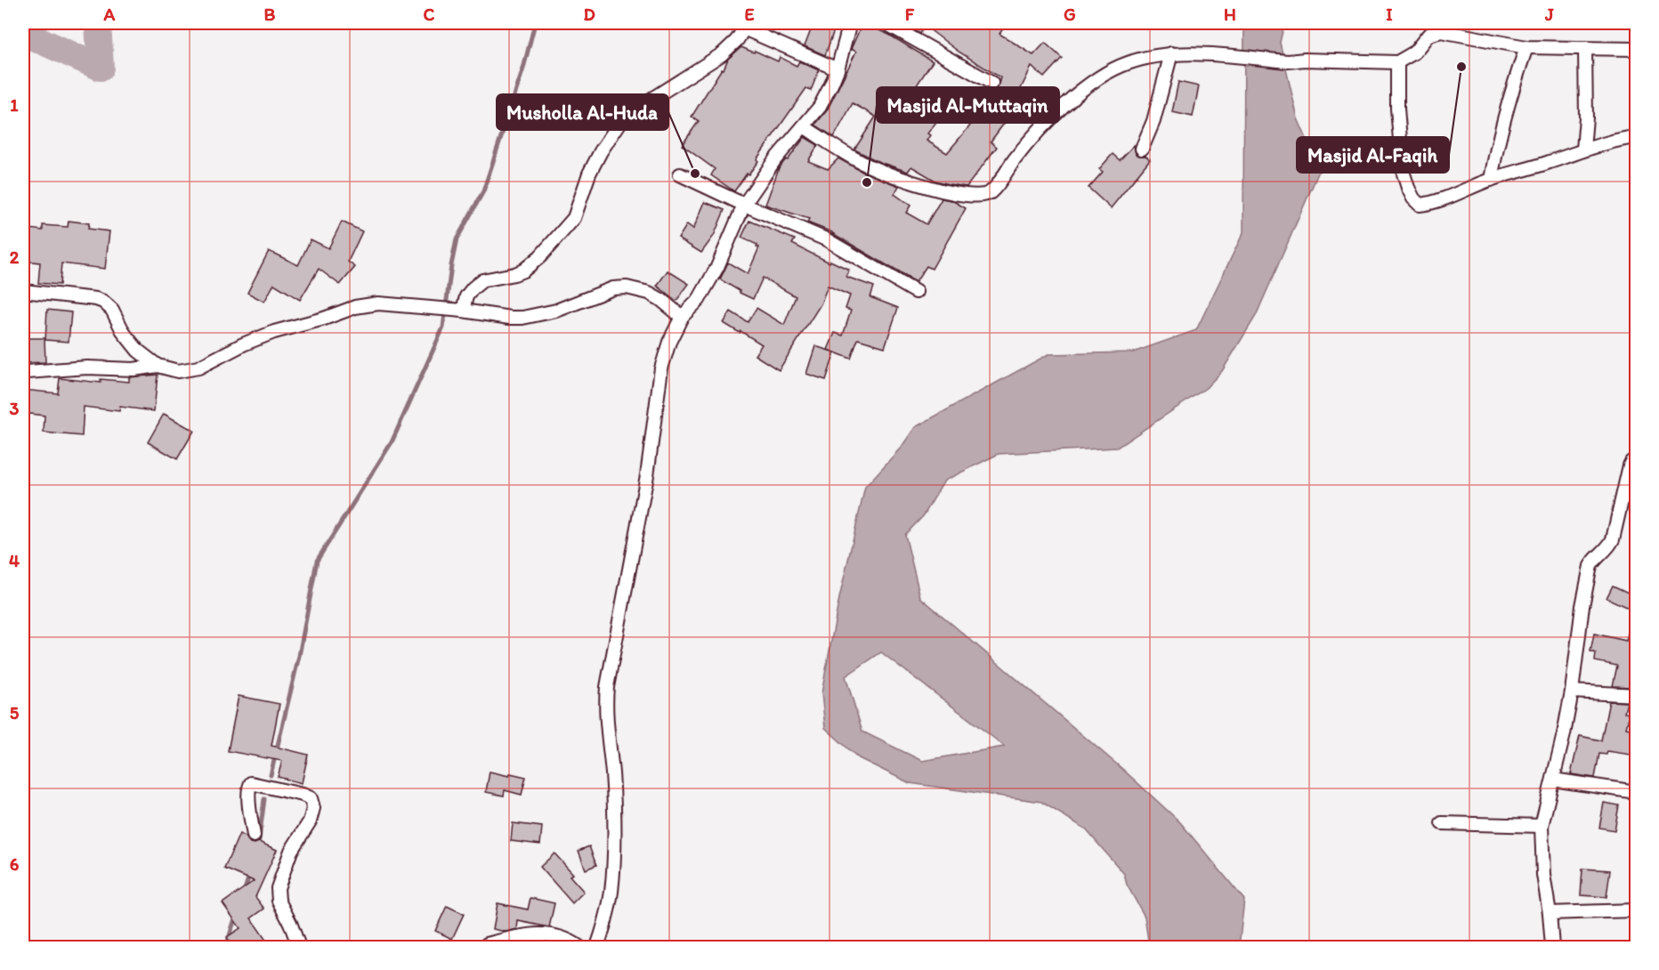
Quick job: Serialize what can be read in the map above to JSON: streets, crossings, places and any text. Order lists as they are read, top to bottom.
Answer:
{
  "places": ["Masjid Al-Faqih", "Musholla Al-Huda", "Masjid Al-Muttaqin"],
  "grid": {
    "columns": [
      "A",
      "B",
      "C",
      "D",
      "E",
      "F",
      "G",
      "H",
      "I",
      "J"
    ],
    "rows": [
      "1",
      "2",
      "3",
      "4",
      "5",
      "6"
    ]
  }
}
